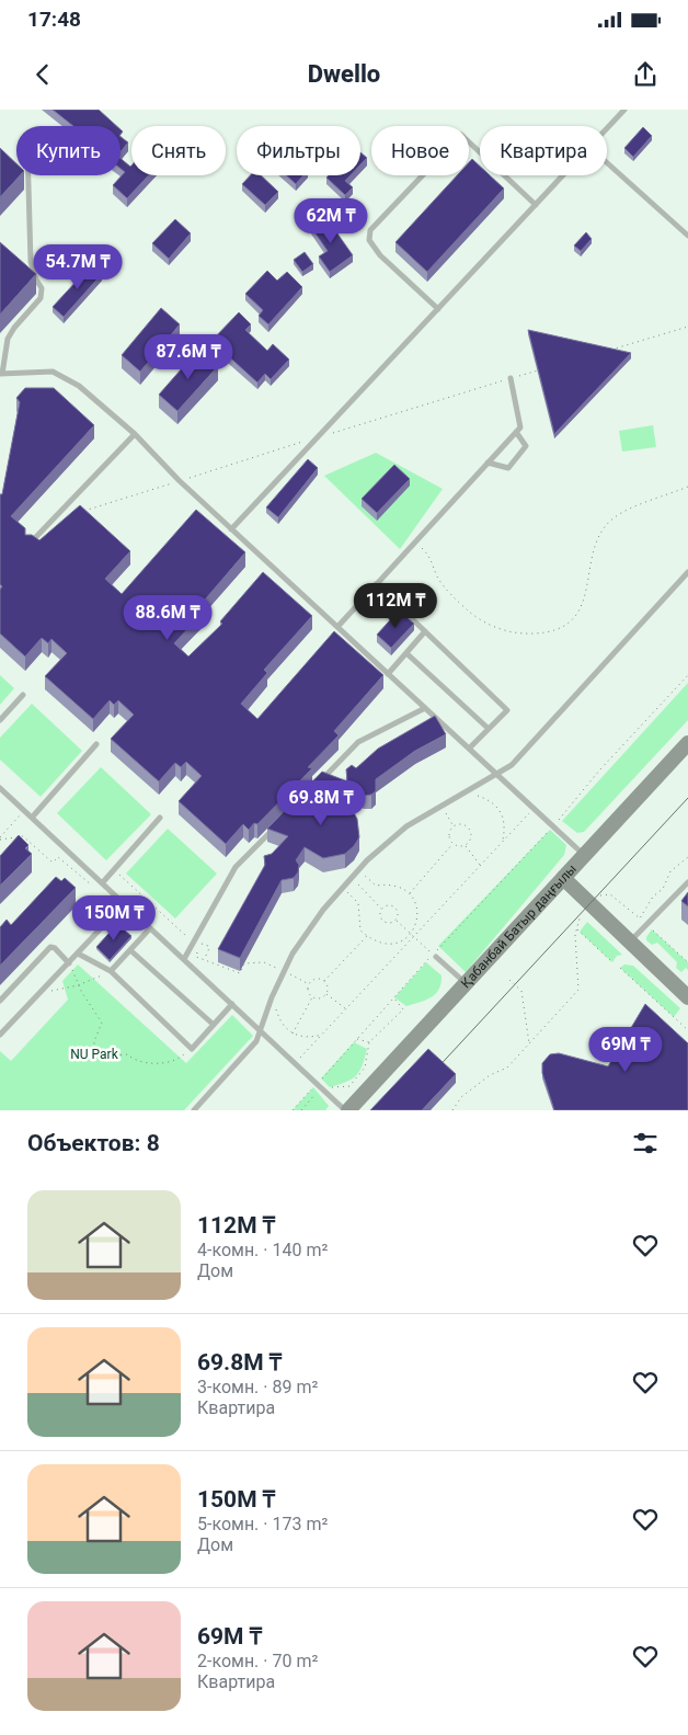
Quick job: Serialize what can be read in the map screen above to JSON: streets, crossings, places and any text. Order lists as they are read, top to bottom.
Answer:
{
  "streets": {
    "main road": ["Қабанбай Батыр даңғылы"]
  },
  "parks": ["NU Park"],
  "page": {
    "status": "17:48",
    "header": "Dwello",
    "chip": [
      "Купить",
      "Снять",
      "Фильтры",
      "Новое",
      "Квартира"
    ],
    "price": [
      "62M ₸",
      "54.7M ₸",
      "87.6M ₸",
      "112M ₸",
      "88.6M ₸",
      "69.8M ₸",
      "150M ₸",
      "69M ₸"
    ],
    "heading": "Объектов: 8",
    "list": [
      {
        "name": "112M ₸",
        "note": "4-комн. · 140 m² · Дом"
      },
      {
        "name": "69.8M ₸",
        "note": "3-комн. · 89 m² · Квартира"
      },
      {
        "name": "150M ₸",
        "note": "5-комн. · 173 m² · Дом"
      },
      {
        "name": "69M ₸",
        "note": "2-комн. · 70 m² · Квартира"
      }
    ]
  }
}
